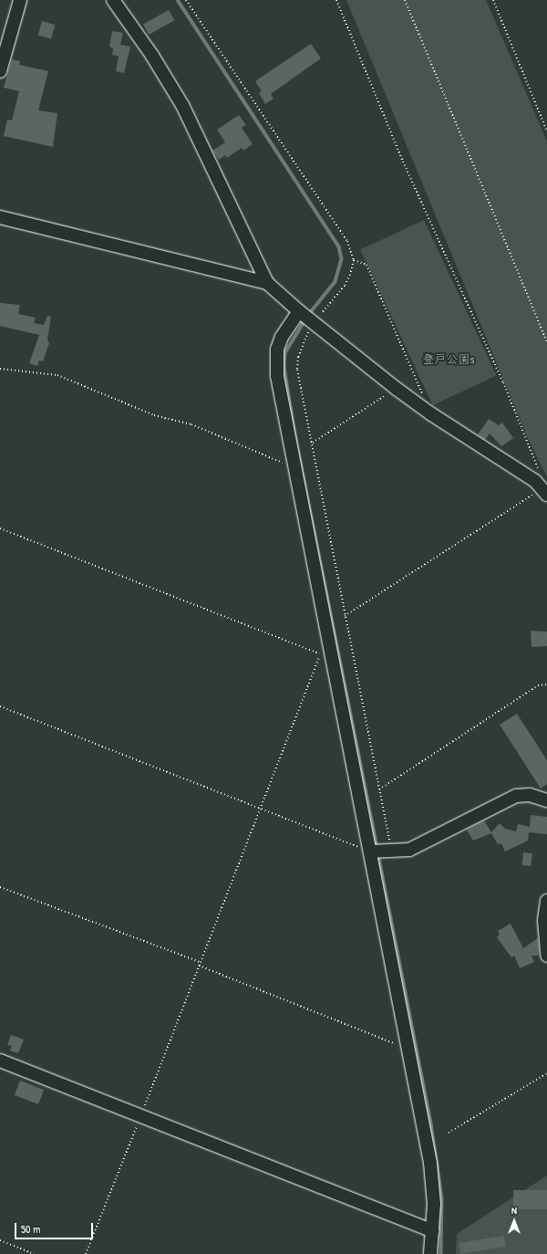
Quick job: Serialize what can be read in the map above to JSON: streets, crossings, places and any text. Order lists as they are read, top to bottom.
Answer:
{
  "parks": ["登戸公園s"],
  "scale_bar": "50 m",
  "north": "top"
}
